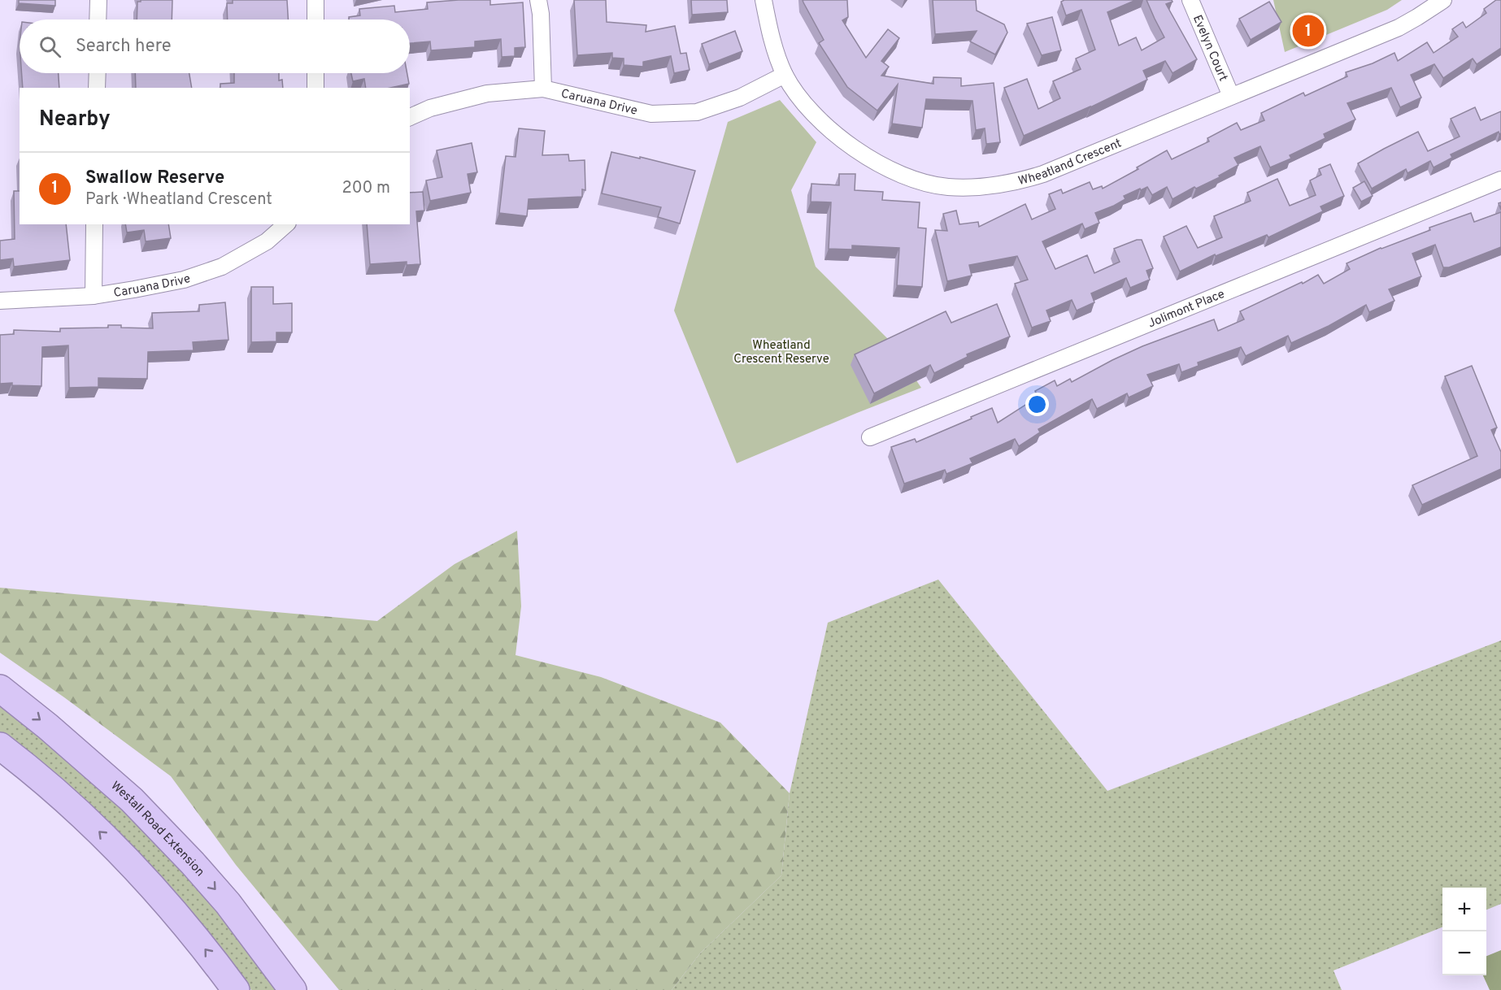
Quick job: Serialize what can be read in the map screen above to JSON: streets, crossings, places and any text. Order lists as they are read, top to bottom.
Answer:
{
  "streets": {
    "highway": ["Westall Road Extension"],
    "street": [
      "Evelyn Court",
      "Caruana Drive",
      "Wheatland Crescent",
      "Jolimont Place"
    ]
  },
  "crossings": [
    ["Evelyn Court", "Wheatland Crescent"],
    ["Caruana Drive", "Wheatland Crescent"]
  ],
  "parks": ["Wheatland Crescent Reserve"],
  "page": {
    "pins": "1",
    "search": "Search here",
    "heading": "Nearby",
    "list": [
      {
        "mark": "1",
        "name": "Swallow Reserve",
        "note": "Park · Wheatland Crescent",
        "value": "200 m"
      }
    ],
    "map_buttons": ["+", "−"]
  }
}
